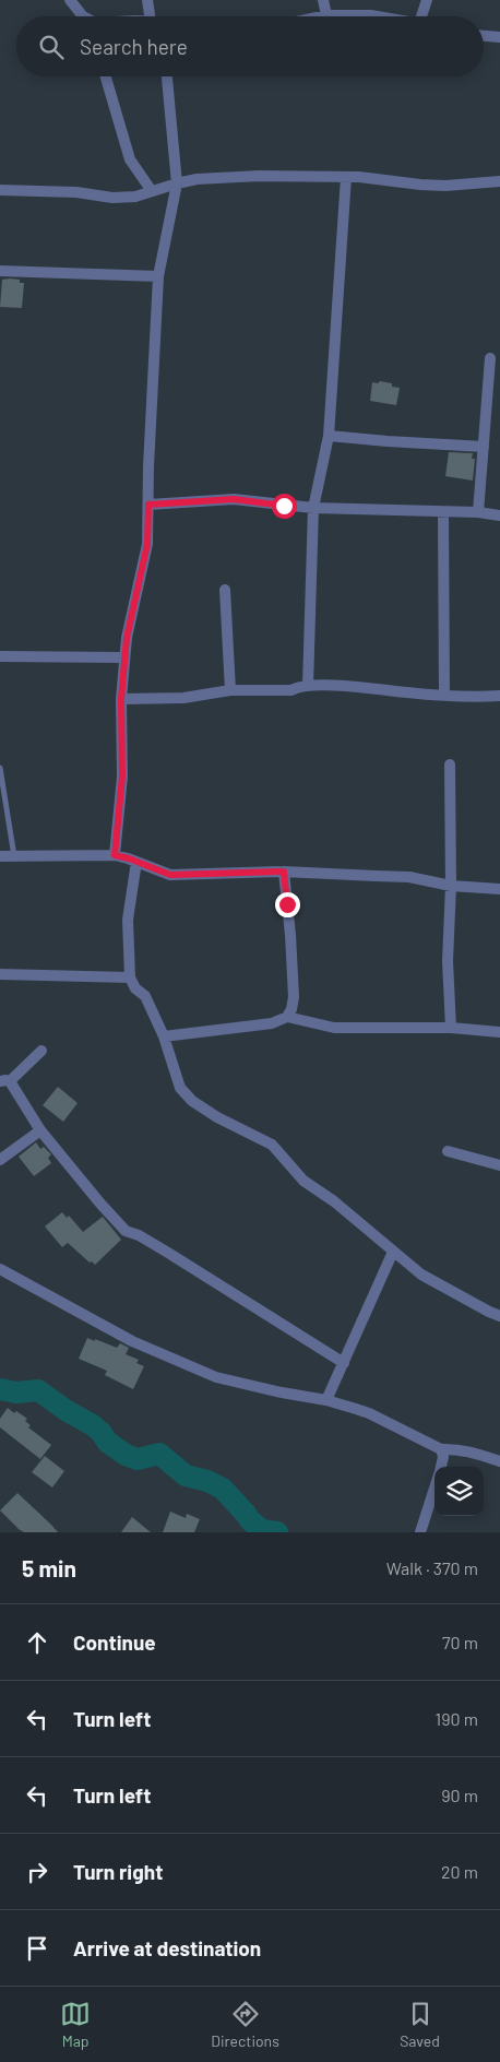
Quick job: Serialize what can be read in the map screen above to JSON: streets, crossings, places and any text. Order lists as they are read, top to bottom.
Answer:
{
  "page": {
    "search": "Search here",
    "heading": ["5 min", "Walk · 370 m"],
    "list": [
      ["Continue", "70 m"],
      ["Turn left", "190 m"],
      ["Turn left", "90 m"],
      ["Turn right", "20 m"],
      "Arrive at destination"
    ],
    "nav": ["Map", "Directions", "Saved"]
  }
}
